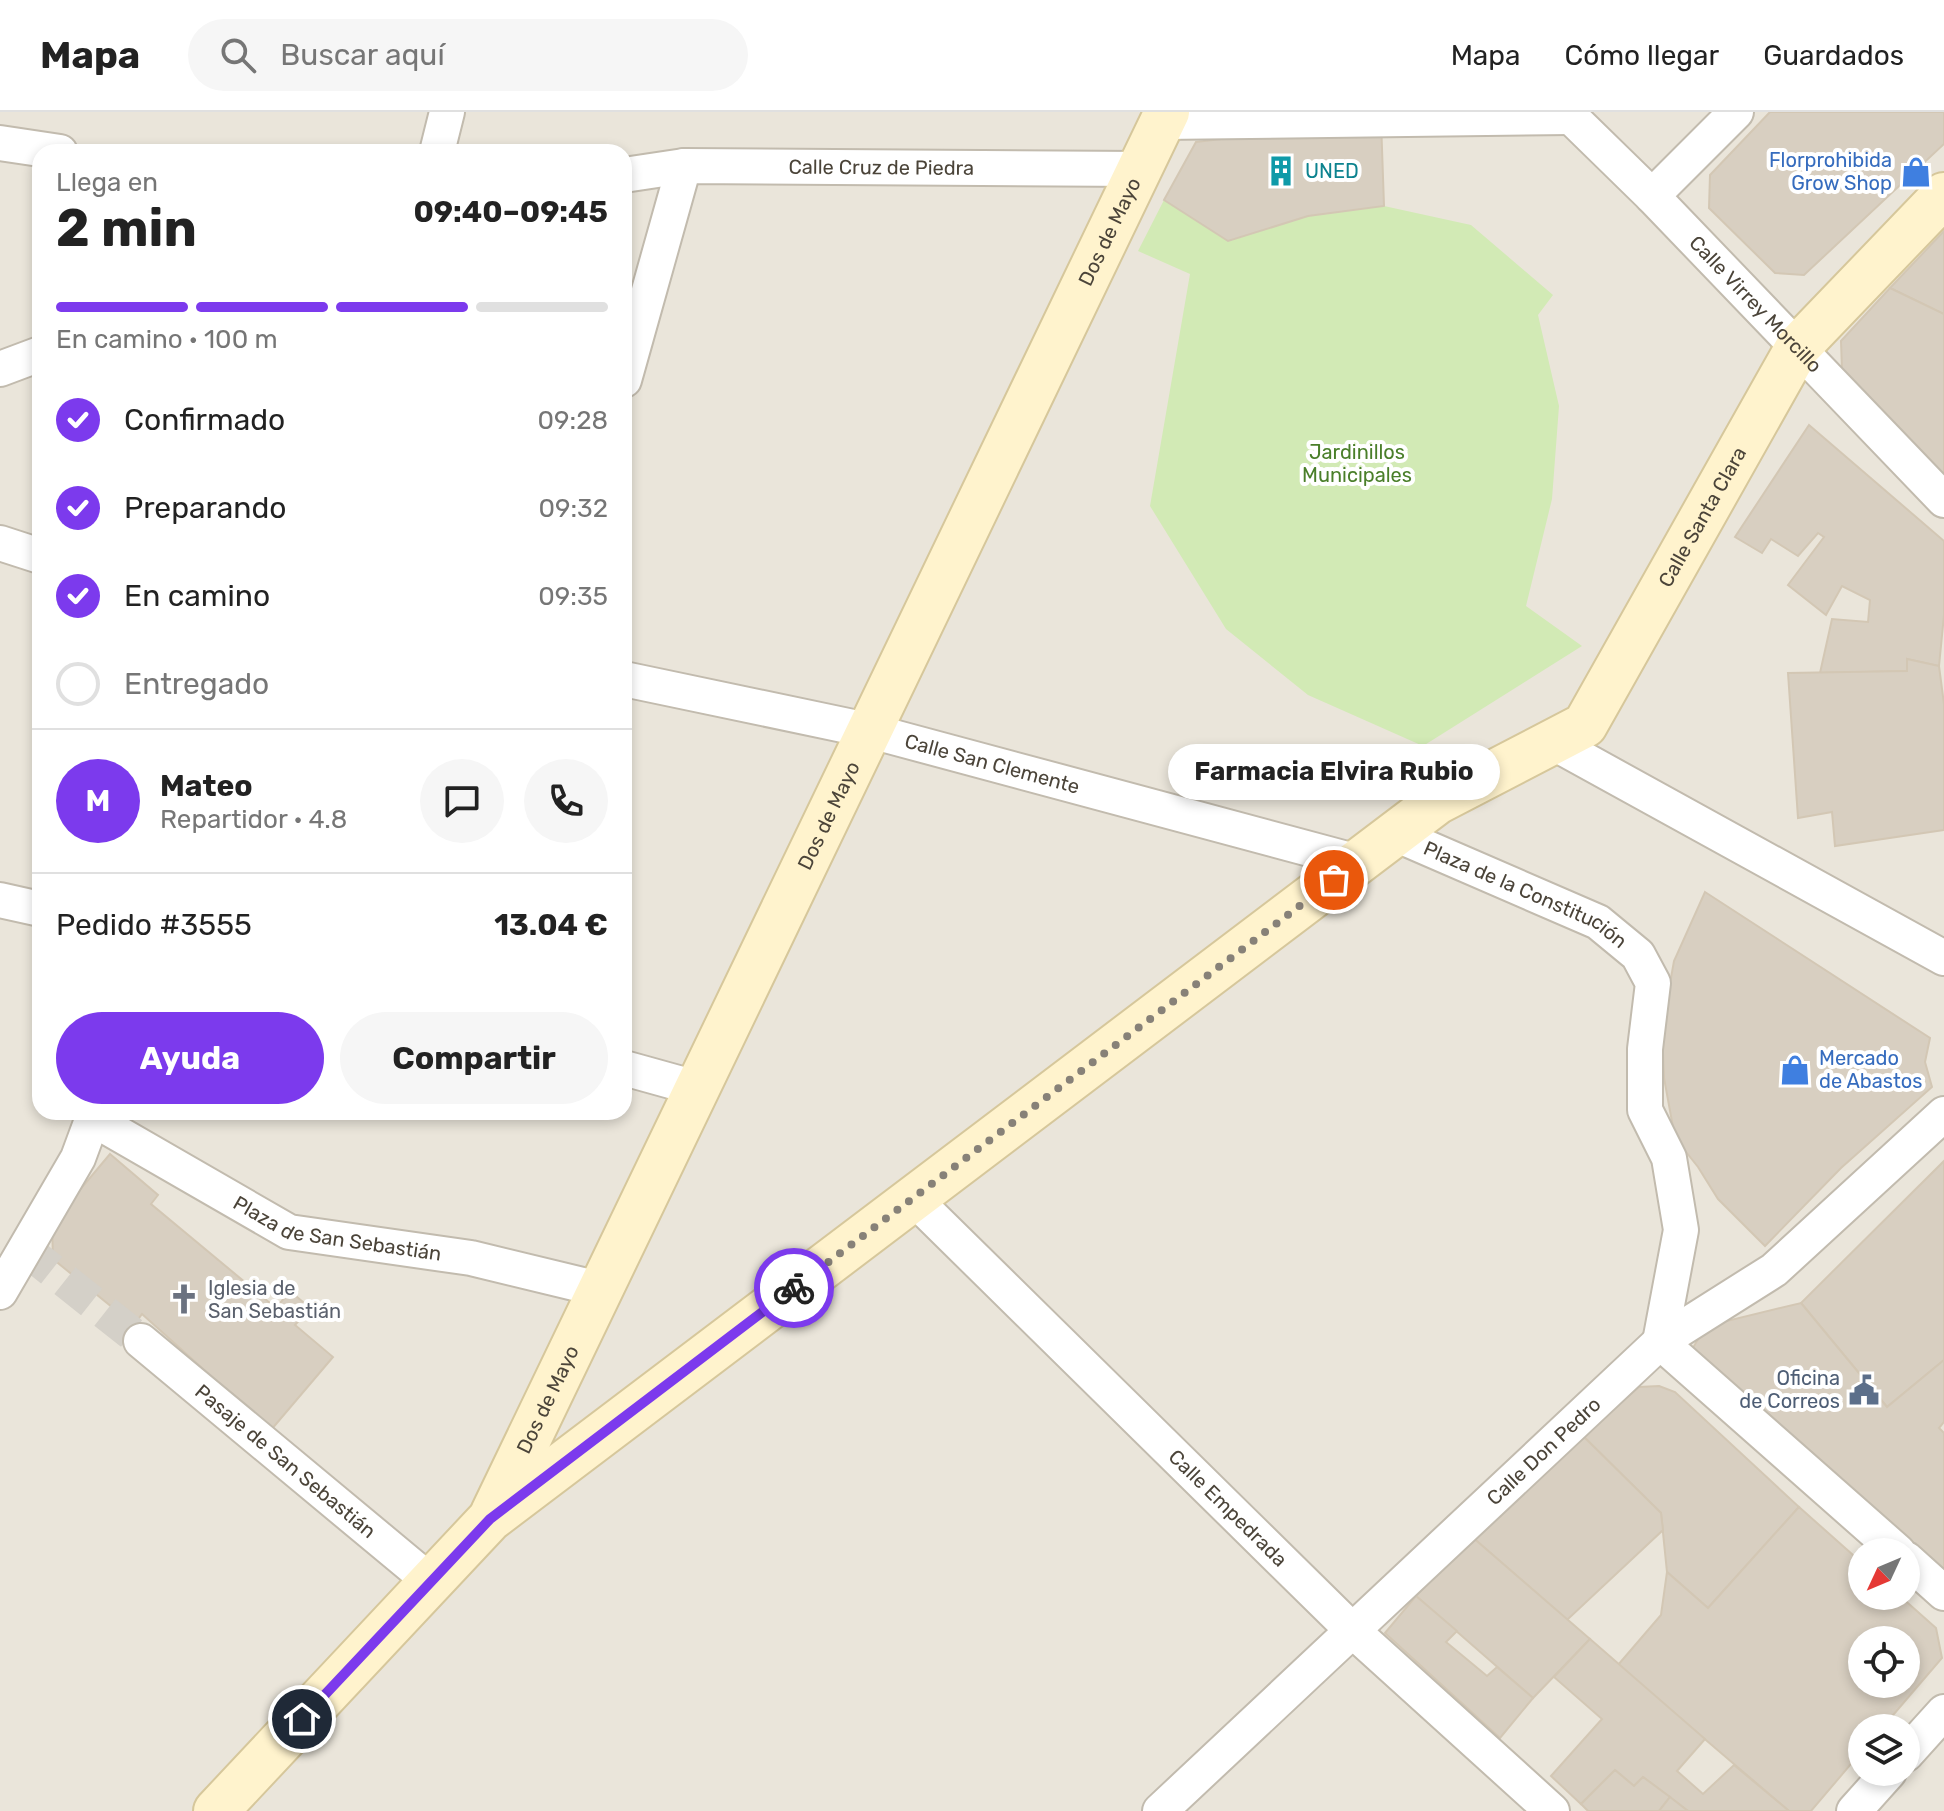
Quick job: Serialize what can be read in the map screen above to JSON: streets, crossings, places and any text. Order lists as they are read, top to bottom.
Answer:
{
  "streets": {
    "street": [
      "Calle Cruz de Piedra",
      "Dos de Mayo",
      "Calle Virrey Morcillo",
      "Calle Santa Clara",
      "Calle San Clemente",
      "Plaza de la Constitución",
      "Plaza de San Sebastián",
      "Calle Don Pedro",
      "Pasaje de San Sebastián",
      "Calle Empedrada"
    ]
  },
  "crossings": [
    ["Calle Cruz de Piedra", "Dos de Mayo"],
    ["Dos de Mayo", "Calle Santa Clara"],
    ["Dos de Mayo", "Calle San Clemente"],
    ["Dos de Mayo", "Plaza de San Sebastián"],
    ["Calle Virrey Morcillo", "Calle Santa Clara"],
    ["Calle Santa Clara", "Calle San Clemente"],
    ["Calle Santa Clara", "Plaza de la Constitución"],
    ["Calle Santa Clara", "Calle Empedrada"],
    ["Plaza de la Constitución", "Calle Don Pedro"],
    ["Calle Don Pedro", "Calle Empedrada"]
  ],
  "parks": ["Jardinillos Municipales"],
  "places": {
    "building": ["UNED"],
    "shop": ["Florprohibida Grow Shop", "Mercado de Abastos"],
    "other": ["Farmacia Elvira Rubio"],
    "church": ["Iglesia de San Sebastián"],
    "public building": ["Oficina de Correos"]
  },
  "north": "bottom left",
  "page": {
    "header": "Mapa",
    "search": "Buscar aquí",
    "nav": ["Mapa", "Cómo llegar", "Guardados"],
    "heading": ["2 min", "Llega en", "09:40–09:45"],
    "panel": [
      "Mateo",
      "Repartidor · 4.8",
      "Pedido #3555",
      "13.04 €"
    ],
    "bar": "En camino · 100 m",
    "list": [
      ["Confirmado", "09:28"],
      ["Preparando", "09:32"],
      ["En camino", "09:35"],
      "Entregado"
    ],
    "bubble": "Farmacia Elvira Rubio",
    "round": "M",
    "buttons": ["Ayuda", "Compartir"]
  }
}
